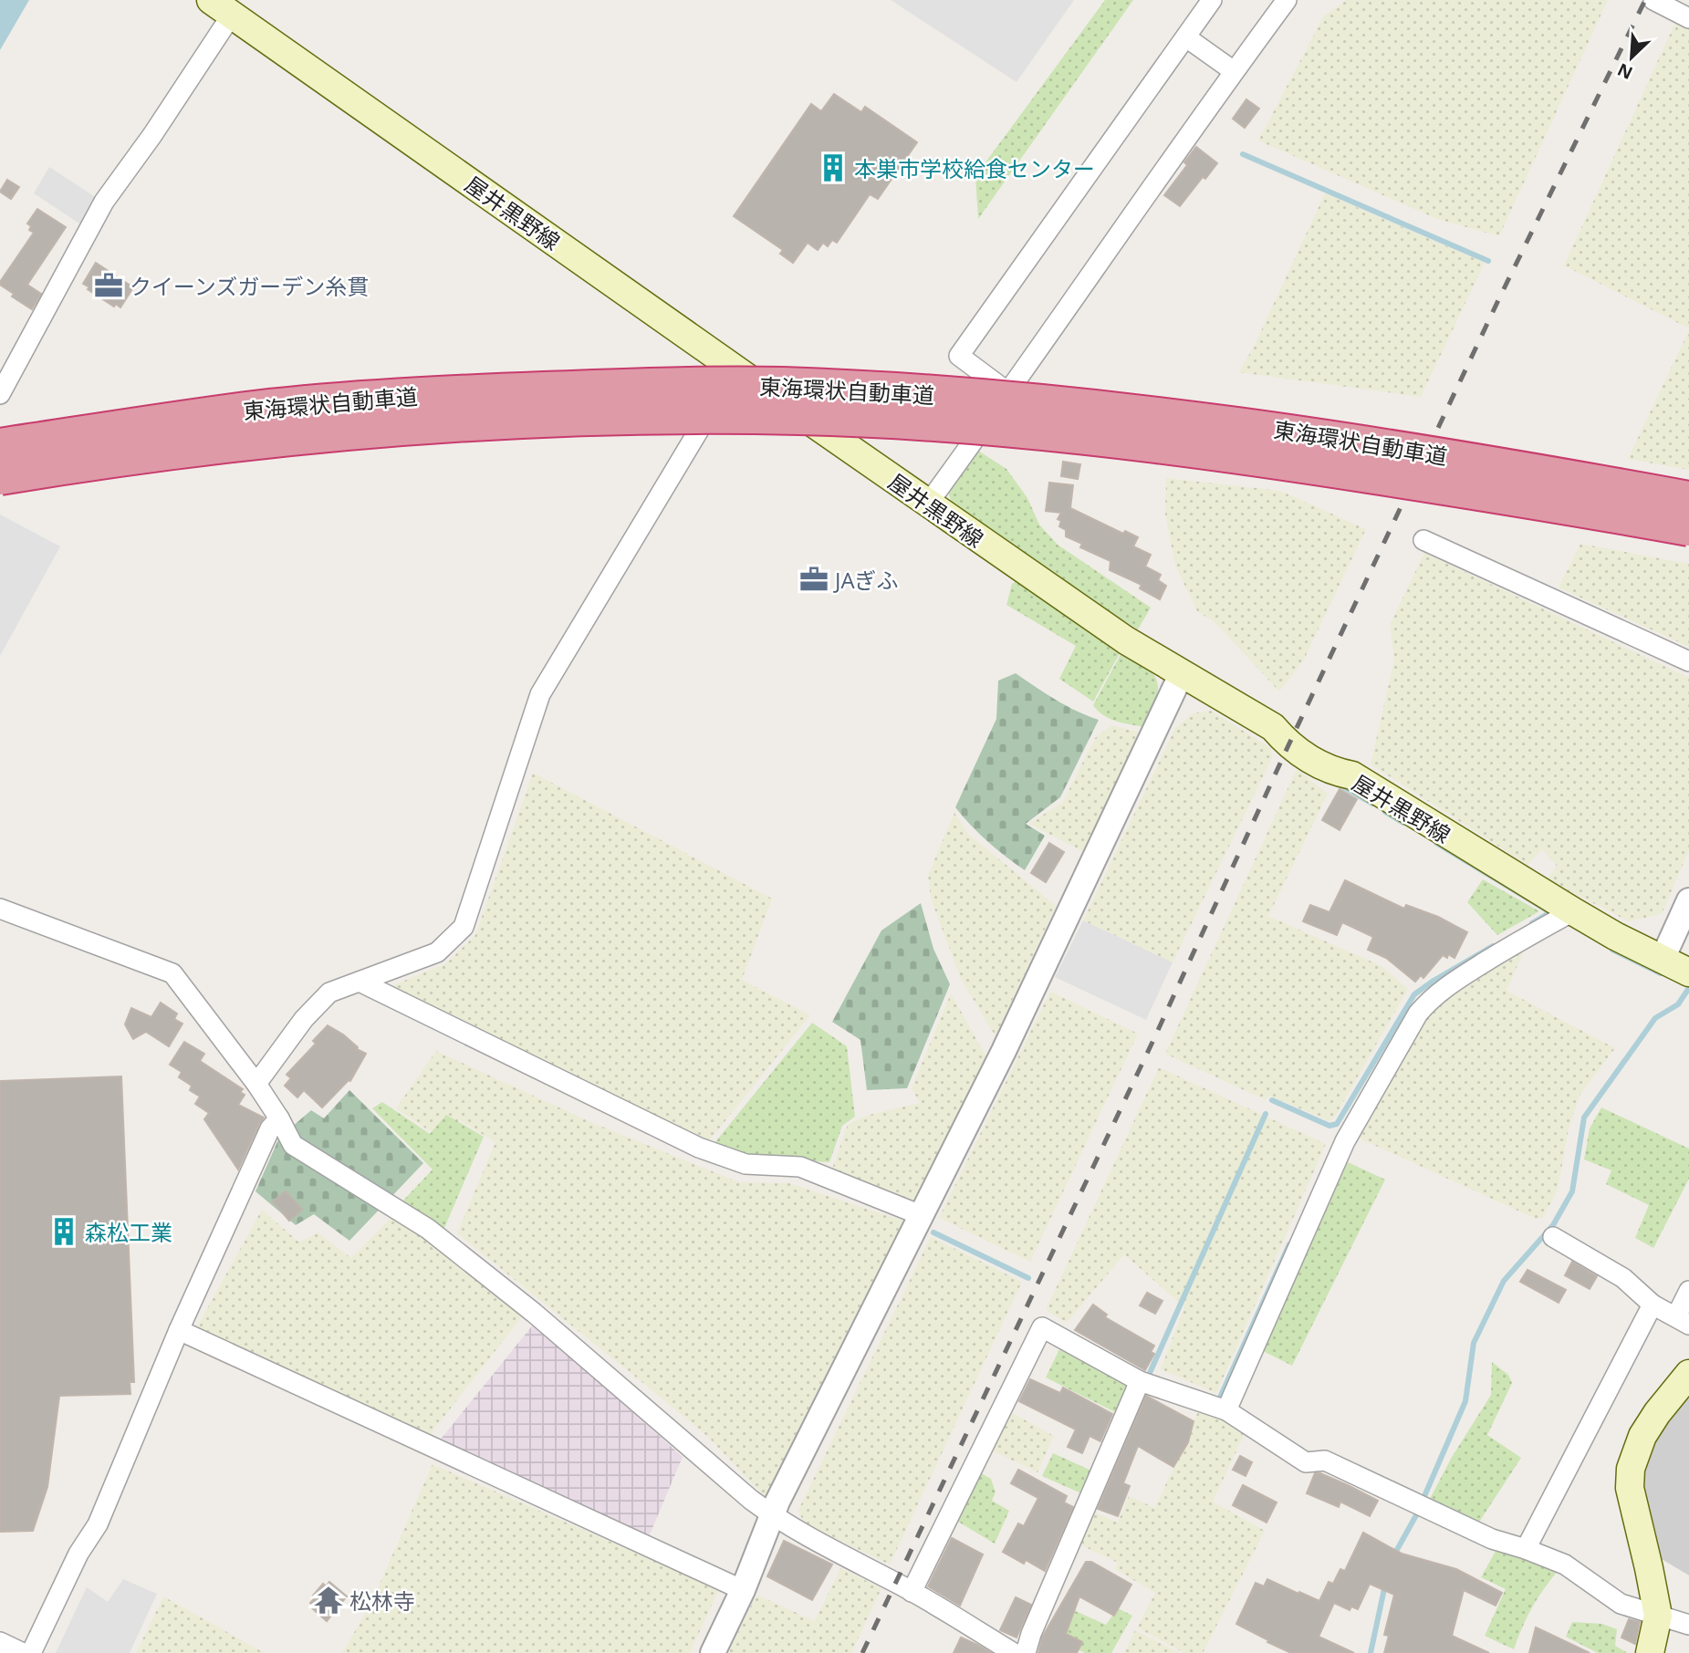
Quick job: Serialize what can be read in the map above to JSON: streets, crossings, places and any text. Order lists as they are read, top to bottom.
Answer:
{
  "streets": {
    "highway": ["東海環状自動車道"],
    "main road": ["屋井黒野線"]
  },
  "places": {
    "building": ["本巣市学校給食センター", "森松工業"],
    "office": ["クイーンズガーデン糸貫", "JAぎふ"],
    "temple": ["松林寺"]
  },
  "north": "bottom left"
}
